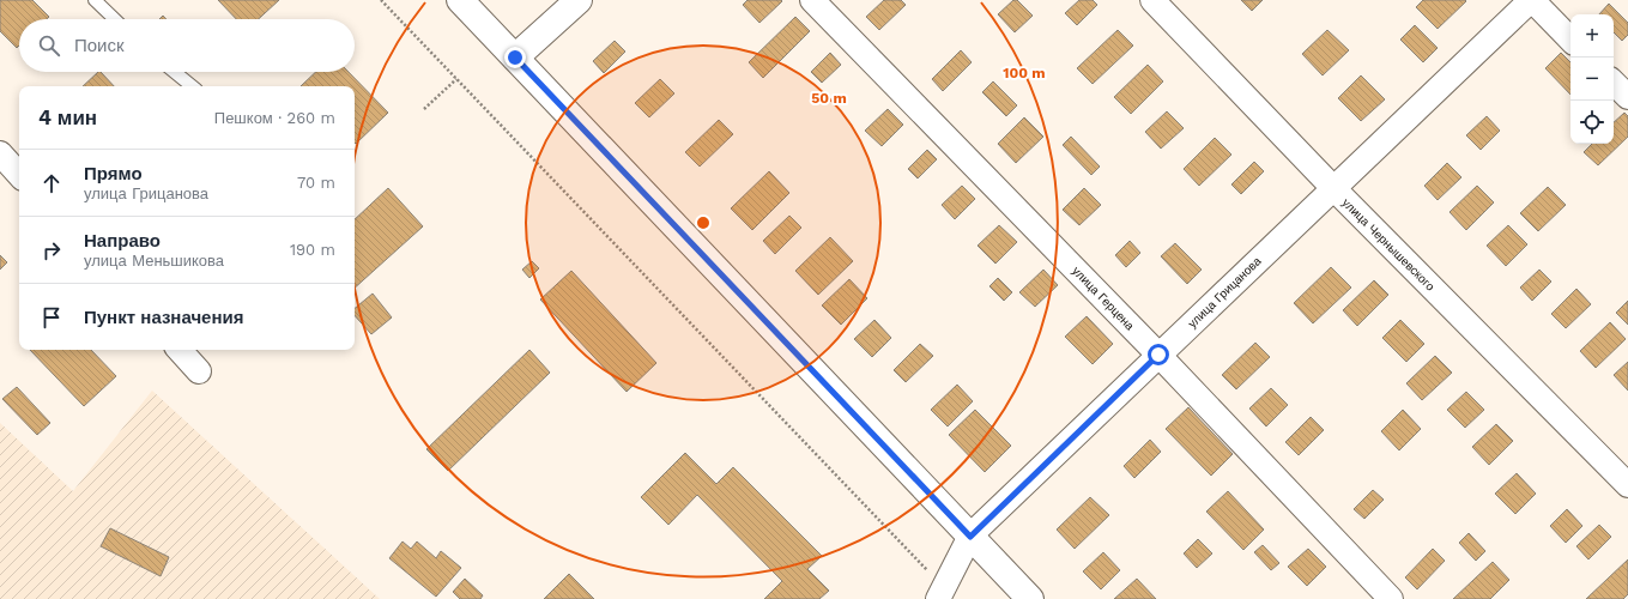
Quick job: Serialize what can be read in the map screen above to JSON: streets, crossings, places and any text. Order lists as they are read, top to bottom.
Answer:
{
  "streets": {
    "street": ["улица Чернышевского", "улица Грицанова", "улица Герцена"]
  },
  "crossings": [
    ["улица Чернышевского", "улица Грицанова"],
    ["улица Грицанова", "улица Герцена"]
  ],
  "page": {
    "map_buttons": ["+", "−"],
    "search": "Поиск",
    "heading": ["4 мин", "Пешком · 260 m"],
    "list": [
      ["Прямо", "улица Грицанова", "70 m"],
      ["Направо", "улица Меньшикова", "190 m"],
      "Пункт назначения"
    ]
  },
  "rings": ["100 m", "50 m"]
}
